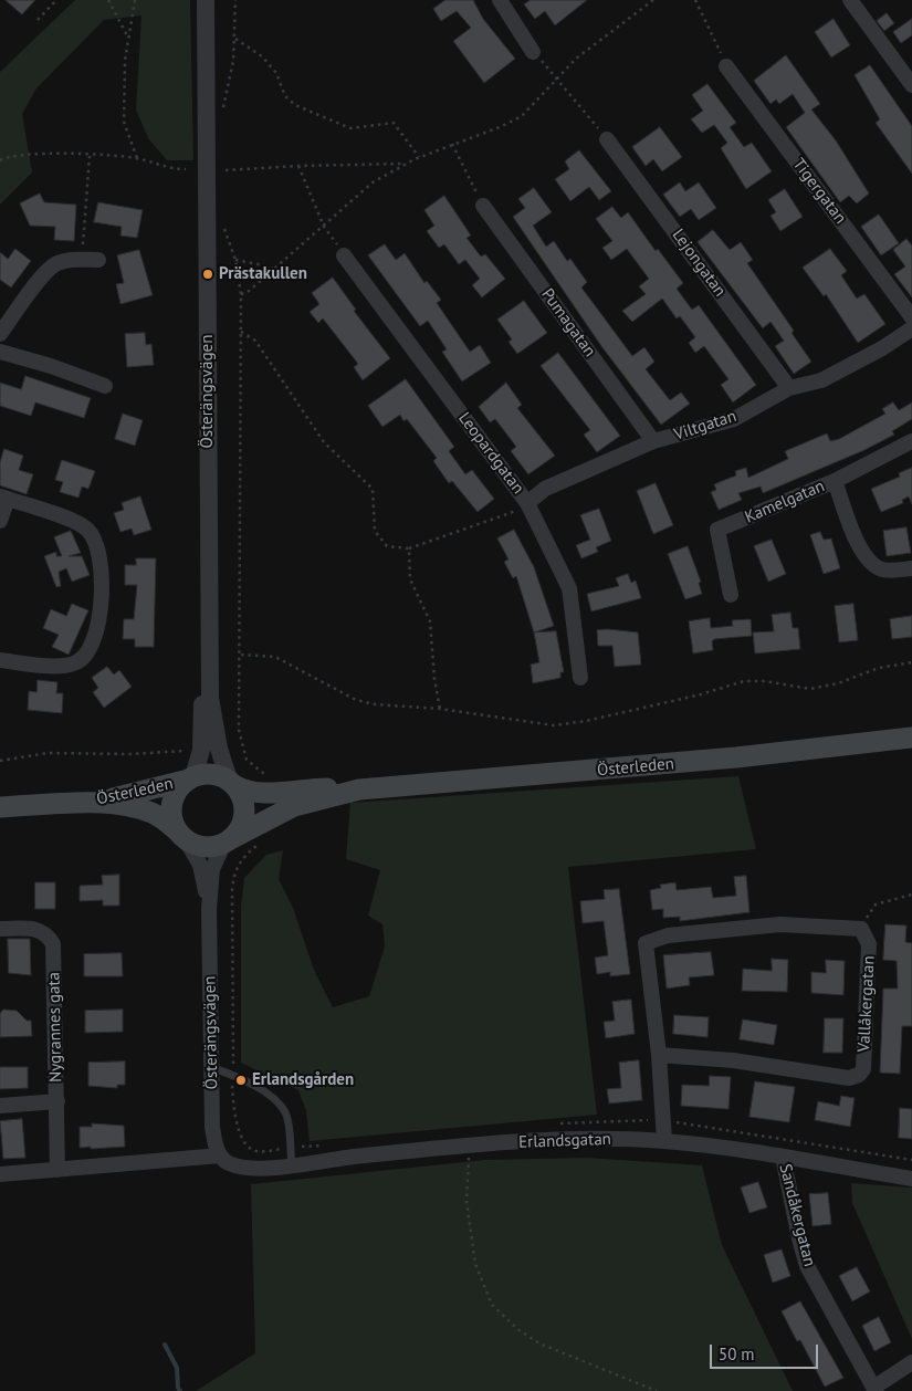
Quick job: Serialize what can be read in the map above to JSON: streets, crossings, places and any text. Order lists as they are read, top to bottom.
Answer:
{
  "streets": {
    "main road": ["Österleden"],
    "street": [
      "Tigergatan",
      "Lejongatan",
      "Pumagatan",
      "Österängsvägen",
      "Viltgatan",
      "Leopardgatan",
      "Kamelgatan",
      "Vallåkergatan",
      "Nygrannes gata",
      "Erlandsgatan",
      "Sandåkergatan"
    ]
  },
  "crossings": [
    ["Lejongatan", "Viltgatan"],
    ["Pumagatan", "Viltgatan"],
    ["Österängsvägen", "Österleden"],
    ["Österängsvägen", "Erlandsgatan"],
    ["Viltgatan", "Leopardgatan"],
    ["Erlandsgatan", "Sandåkergatan"]
  ],
  "places": ["Prästakullen", "Erlandsgården"],
  "scale_bar": "50 m"
}
